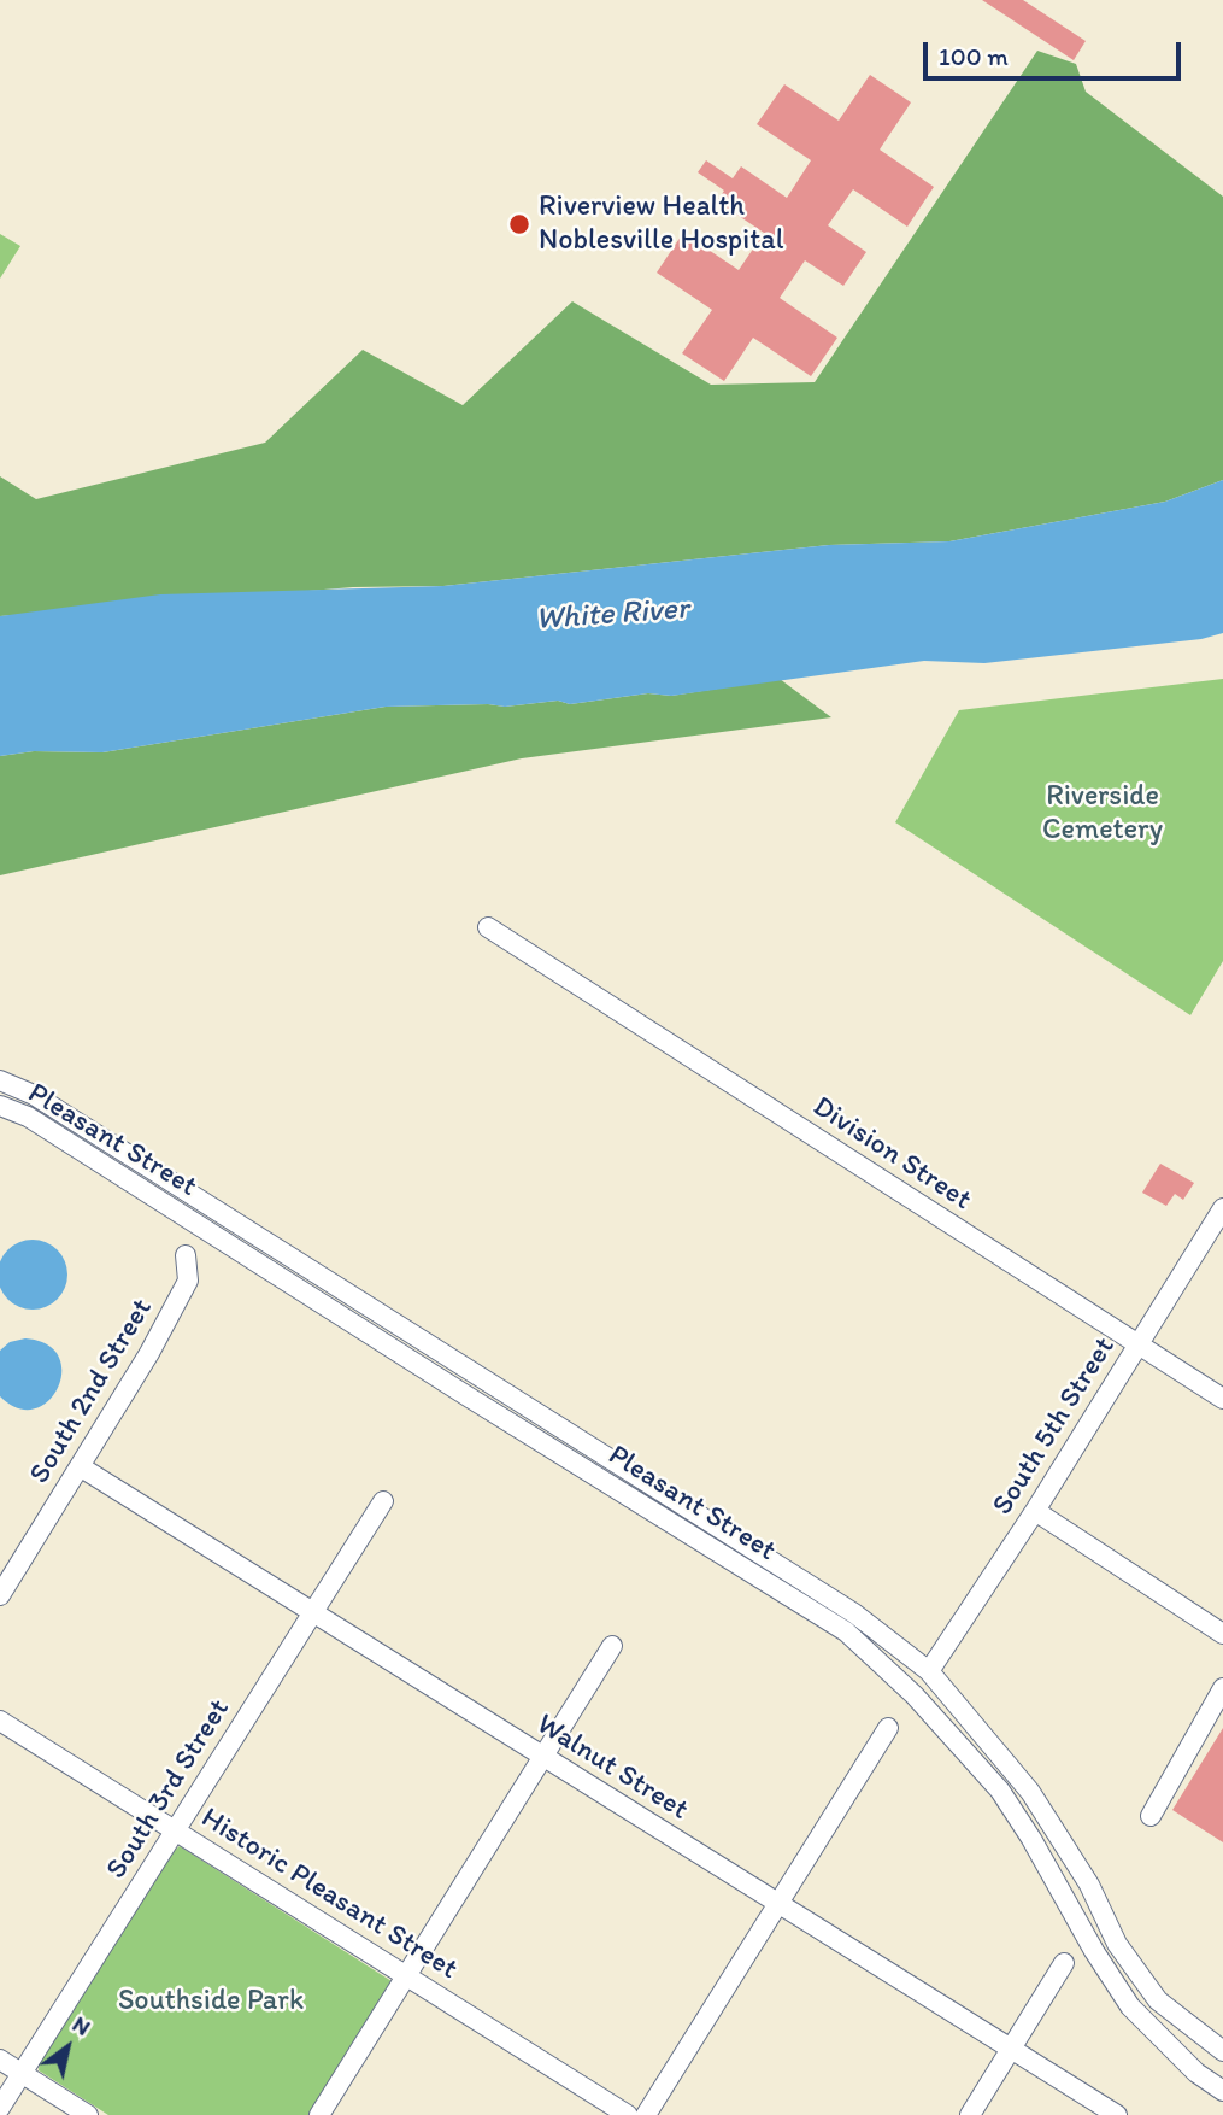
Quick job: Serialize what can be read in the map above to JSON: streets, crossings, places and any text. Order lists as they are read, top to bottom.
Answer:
{
  "streets": {
    "street": [
      "Pleasant Street",
      "Division Street",
      "South 2nd Street",
      "South 5th Street",
      "Walnut Street",
      "South 3rd Street",
      "Historic Pleasant Street"
    ]
  },
  "crossings": [
    ["Pleasant Street", "South 5th Street"],
    ["Division Street", "South 5th Street"],
    ["South 2nd Street", "Walnut Street"],
    ["Walnut Street", "South 3rd Street"],
    ["South 3rd Street", "Historic Pleasant Street"]
  ],
  "water": ["White River"],
  "parks": ["Riverside Cemetery", "Southside Park"],
  "places": ["Riverview Health Noblesville Hospital"],
  "scale_bar": "100 m",
  "north": "top right"
}
